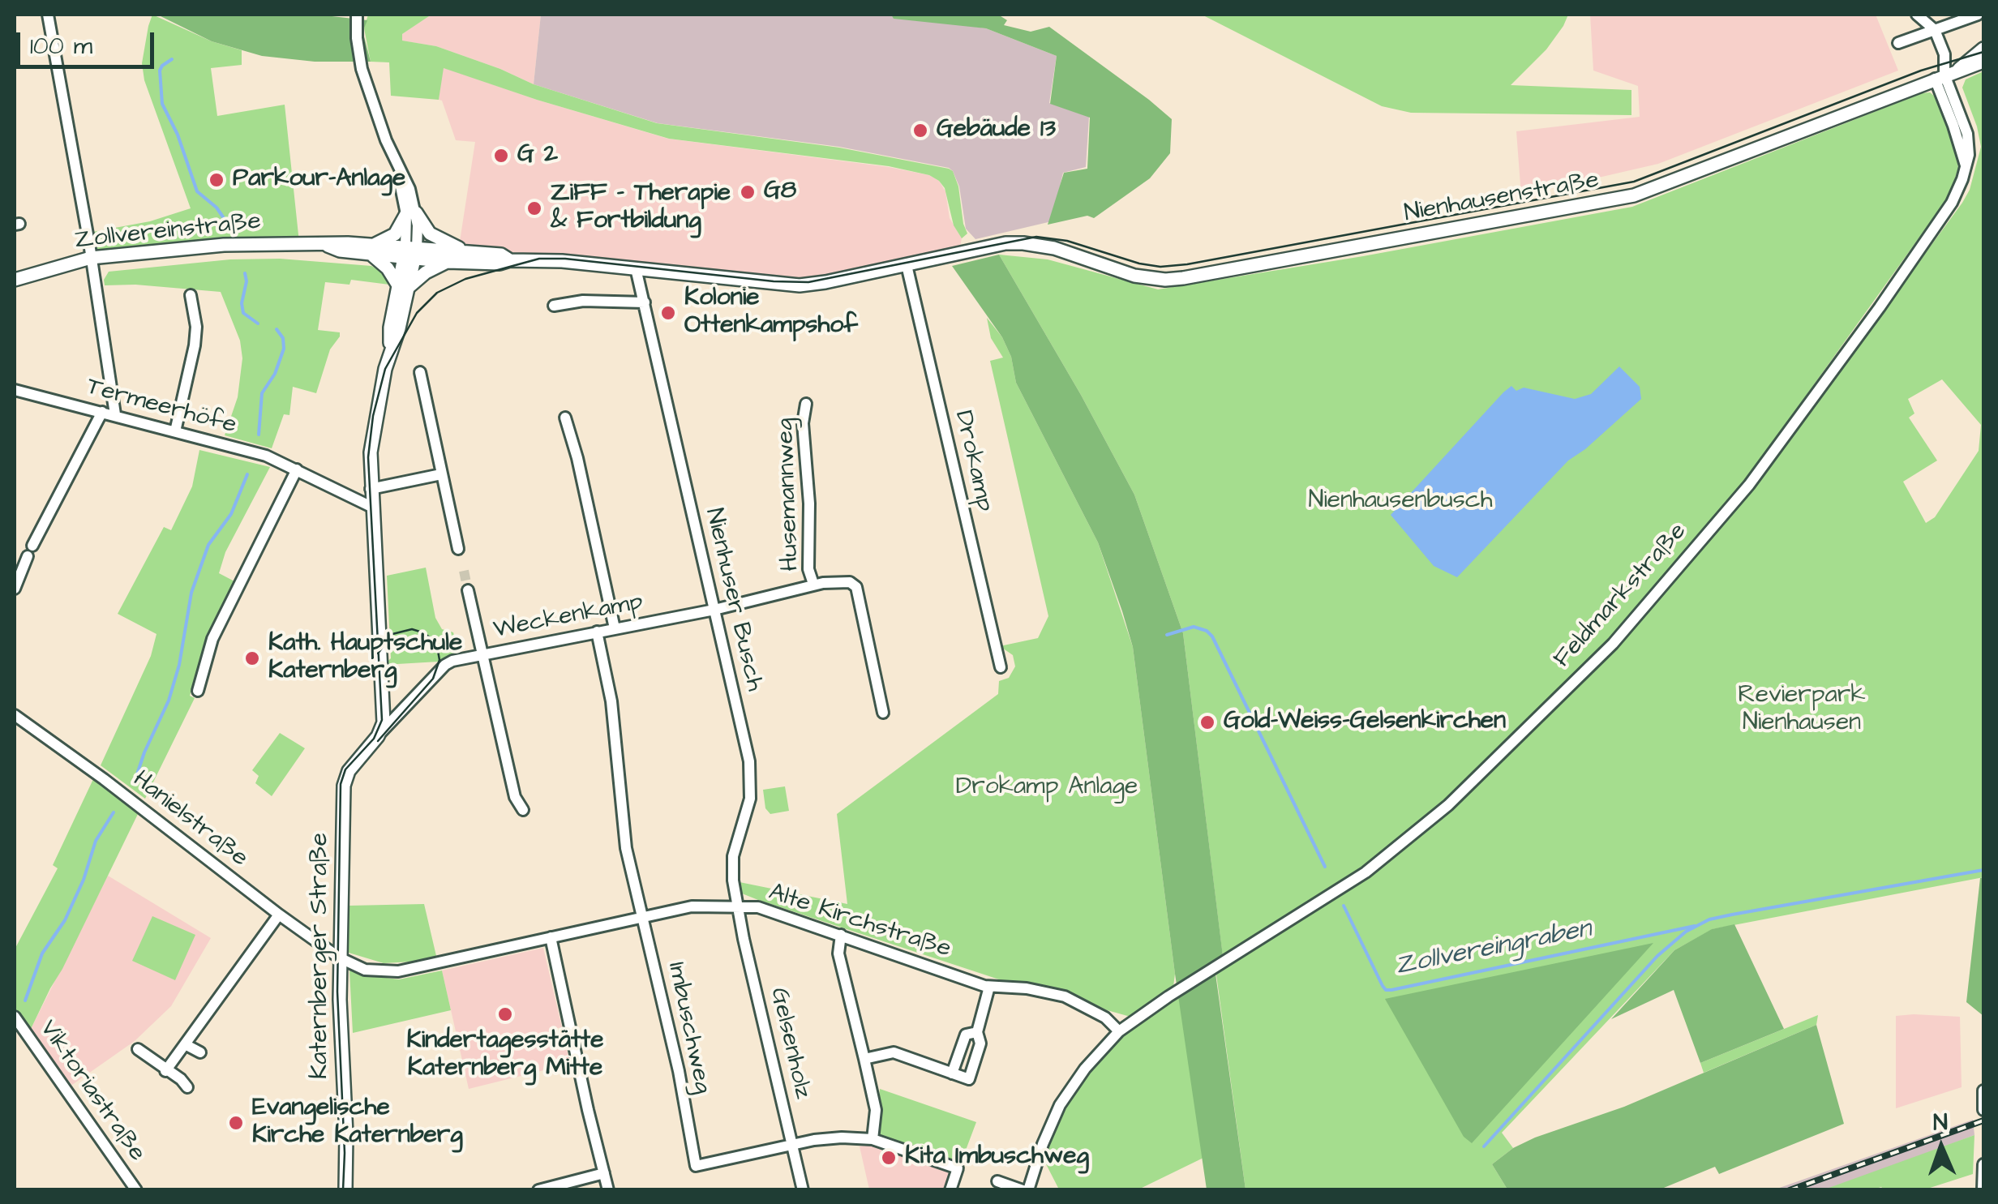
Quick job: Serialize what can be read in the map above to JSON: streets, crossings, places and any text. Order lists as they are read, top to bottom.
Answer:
{
  "streets": {
    "main road": ["Nienhausenstraße", "Zollvereinstraße", "Katernberger Straße"],
    "street": [
      "Termeerhöfe",
      "Drokamp",
      "Husemannweg",
      "Feldmarkstraße",
      "Nienhuser Busch",
      "Weckenkamp",
      "Hanielstraße",
      "Alte Kirchstraße",
      "Imbuschweg",
      "Gelsenholz",
      "Viktoriastraße"
    ]
  },
  "crossings": [
    ["Nienhausenstraße", "Drokamp"],
    ["Nienhausenstraße", "Feldmarkstraße"],
    ["Husemannweg", "Nienhuser Busch"],
    ["Husemannweg", "Weckenkamp"],
    ["Feldmarkstraße", "Alte Kirchstraße"],
    ["Nienhuser Busch", "Weckenkamp"],
    ["Nienhuser Busch", "Alte Kirchstraße"],
    ["Nienhuser Busch", "Gelsenholz"],
    ["Weckenkamp", "Katernberger Straße"],
    ["Weckenkamp", "Imbuschweg"],
    ["Hanielstraße", "Alte Kirchstraße"],
    ["Hanielstraße", "Katernberger Straße"],
    ["Alte Kirchstraße", "Katernberger Straße"],
    ["Alte Kirchstraße", "Imbuschweg"],
    ["Alte Kirchstraße", "Gelsenholz"],
    ["Imbuschweg", "Gelsenholz"]
  ],
  "water": ["Zollvereingraben"],
  "parks": ["Nienhausenbusch", "Revierpark Nienhausen", "Drokamp Anlage"],
  "places": [
    "Gebäude 13",
    "G 2",
    "Parkour-Anlage",
    "G8",
    "ZiFF - Therapie & Fortbildung",
    "Kolonie Ottenkampshof",
    "Kath. Hauptschule Katernberg",
    "Gold-Weiss-Gelsenkirchen",
    "Kindertagesstätte Katernberg Mitte",
    "Evangelische Kirche Katernberg",
    "Kita Imbuschweg"
  ],
  "scale_bar": "100 m",
  "north": "top"
}
